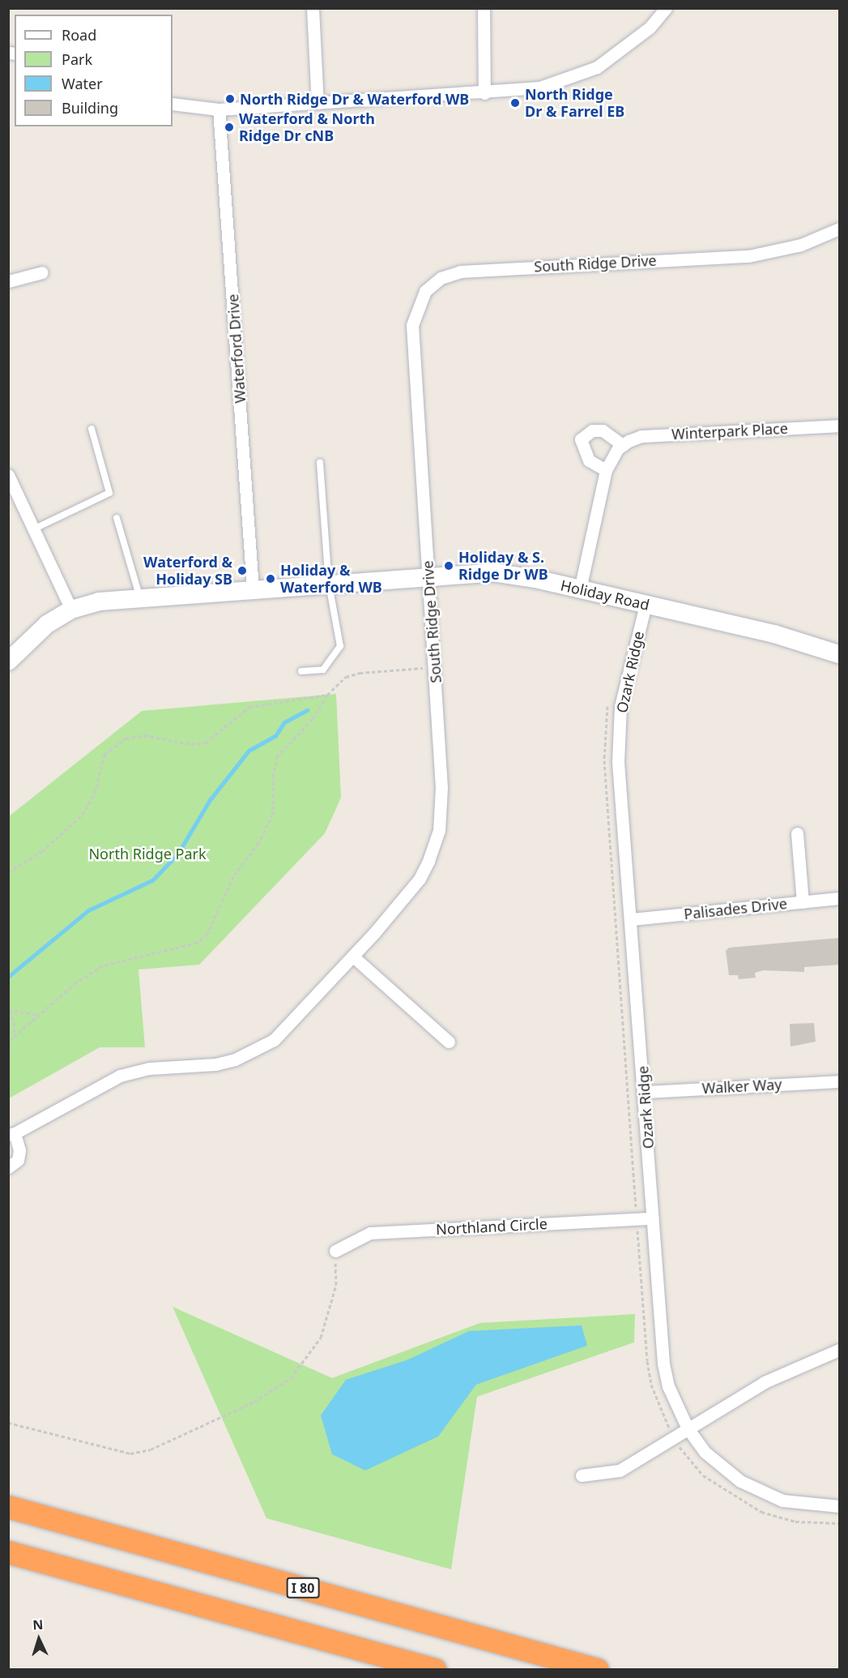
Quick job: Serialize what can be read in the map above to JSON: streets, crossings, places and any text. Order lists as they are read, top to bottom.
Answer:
{
  "streets": {
    "highway": ["I 80"],
    "street": [
      "South Ridge Drive",
      "Waterford Drive",
      "Winterpark Place",
      "Holiday Road",
      "Ozark Ridge",
      "Palisades Drive",
      "Walker Way",
      "Northland Circle"
    ]
  },
  "crossings": [
    ["South Ridge Drive", "Holiday Road"],
    ["Waterford Drive", "Holiday Road"],
    ["Holiday Road", "Ozark Ridge"],
    ["Ozark Ridge", "Palisades Drive"],
    ["Ozark Ridge", "Walker Way"],
    ["Ozark Ridge", "Northland Circle"]
  ],
  "parks": ["North Ridge Park"],
  "places": [
    "North Ridge Dr & Waterford WB",
    "North Ridge Dr & Farrel EB",
    "Waterford & North Ridge Dr cNB",
    "Holiday & S. Ridge Dr WB",
    "Waterford & Holiday SB",
    "Holiday & Waterford WB"
  ],
  "legend": [
    "Road",
    "Park",
    "Water",
    "Building"
  ],
  "north": "top"
}
